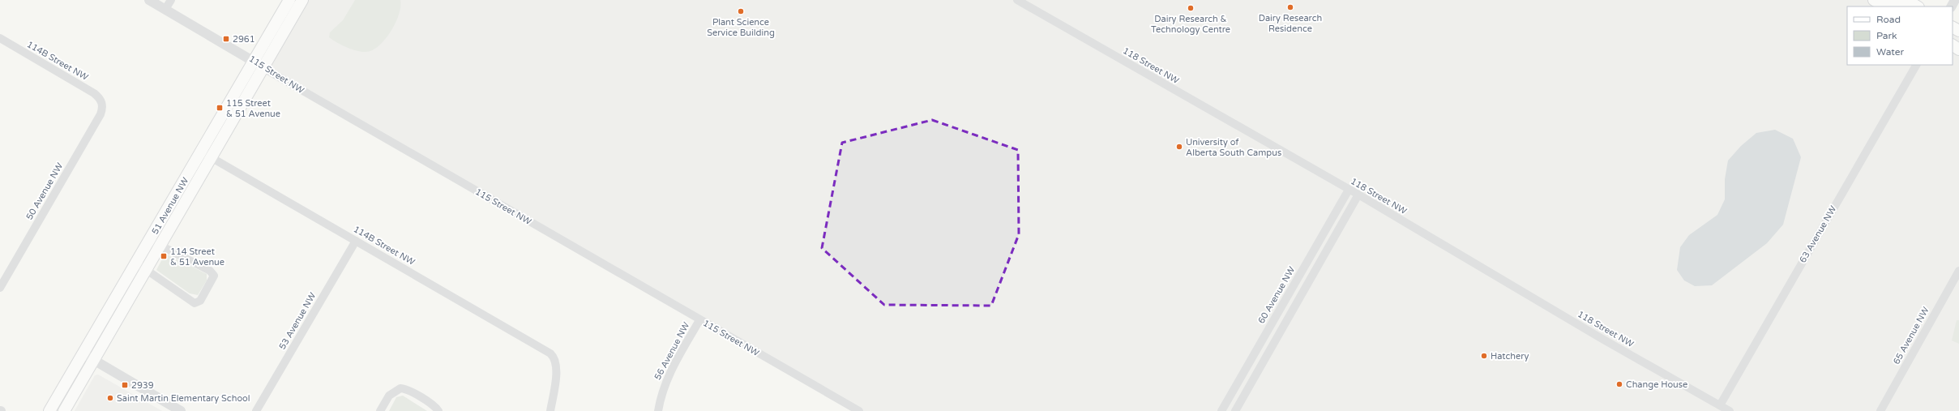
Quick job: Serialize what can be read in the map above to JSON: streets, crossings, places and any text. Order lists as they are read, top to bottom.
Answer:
{
  "streets": {
    "main road": ["51 Avenue NW"],
    "street": [
      "114B Street NW",
      "118 Street NW",
      "115 Street NW",
      "50 Avenue NW",
      "63 Avenue NW",
      "60 Avenue NW",
      "53 Avenue NW",
      "65 Avenue NW",
      "56 Avenue NW"
    ]
  },
  "crossings": [
    ["114B Street NW", "50 Avenue NW"],
    ["114B Street NW", "51 Avenue NW"],
    ["114B Street NW", "53 Avenue NW"],
    ["118 Street NW", "63 Avenue NW"],
    ["118 Street NW", "60 Avenue NW"],
    ["115 Street NW", "51 Avenue NW"],
    ["115 Street NW", "56 Avenue NW"]
  ],
  "places": {
    "other": [
      "Dairy Research Residence",
      "Dairy Research & Technology Centre",
      "Plant Science Service Building",
      "University of Alberta South Campus",
      "Hatchery",
      "Change House",
      "Saint Martin Elementary School"
    ],
    "transit": [
      "2961",
      "115 Street & 51 Avenue",
      "114 Street & 51 Avenue",
      "2939"
    ]
  },
  "legend": ["Road", "Park", "Water"]
}
